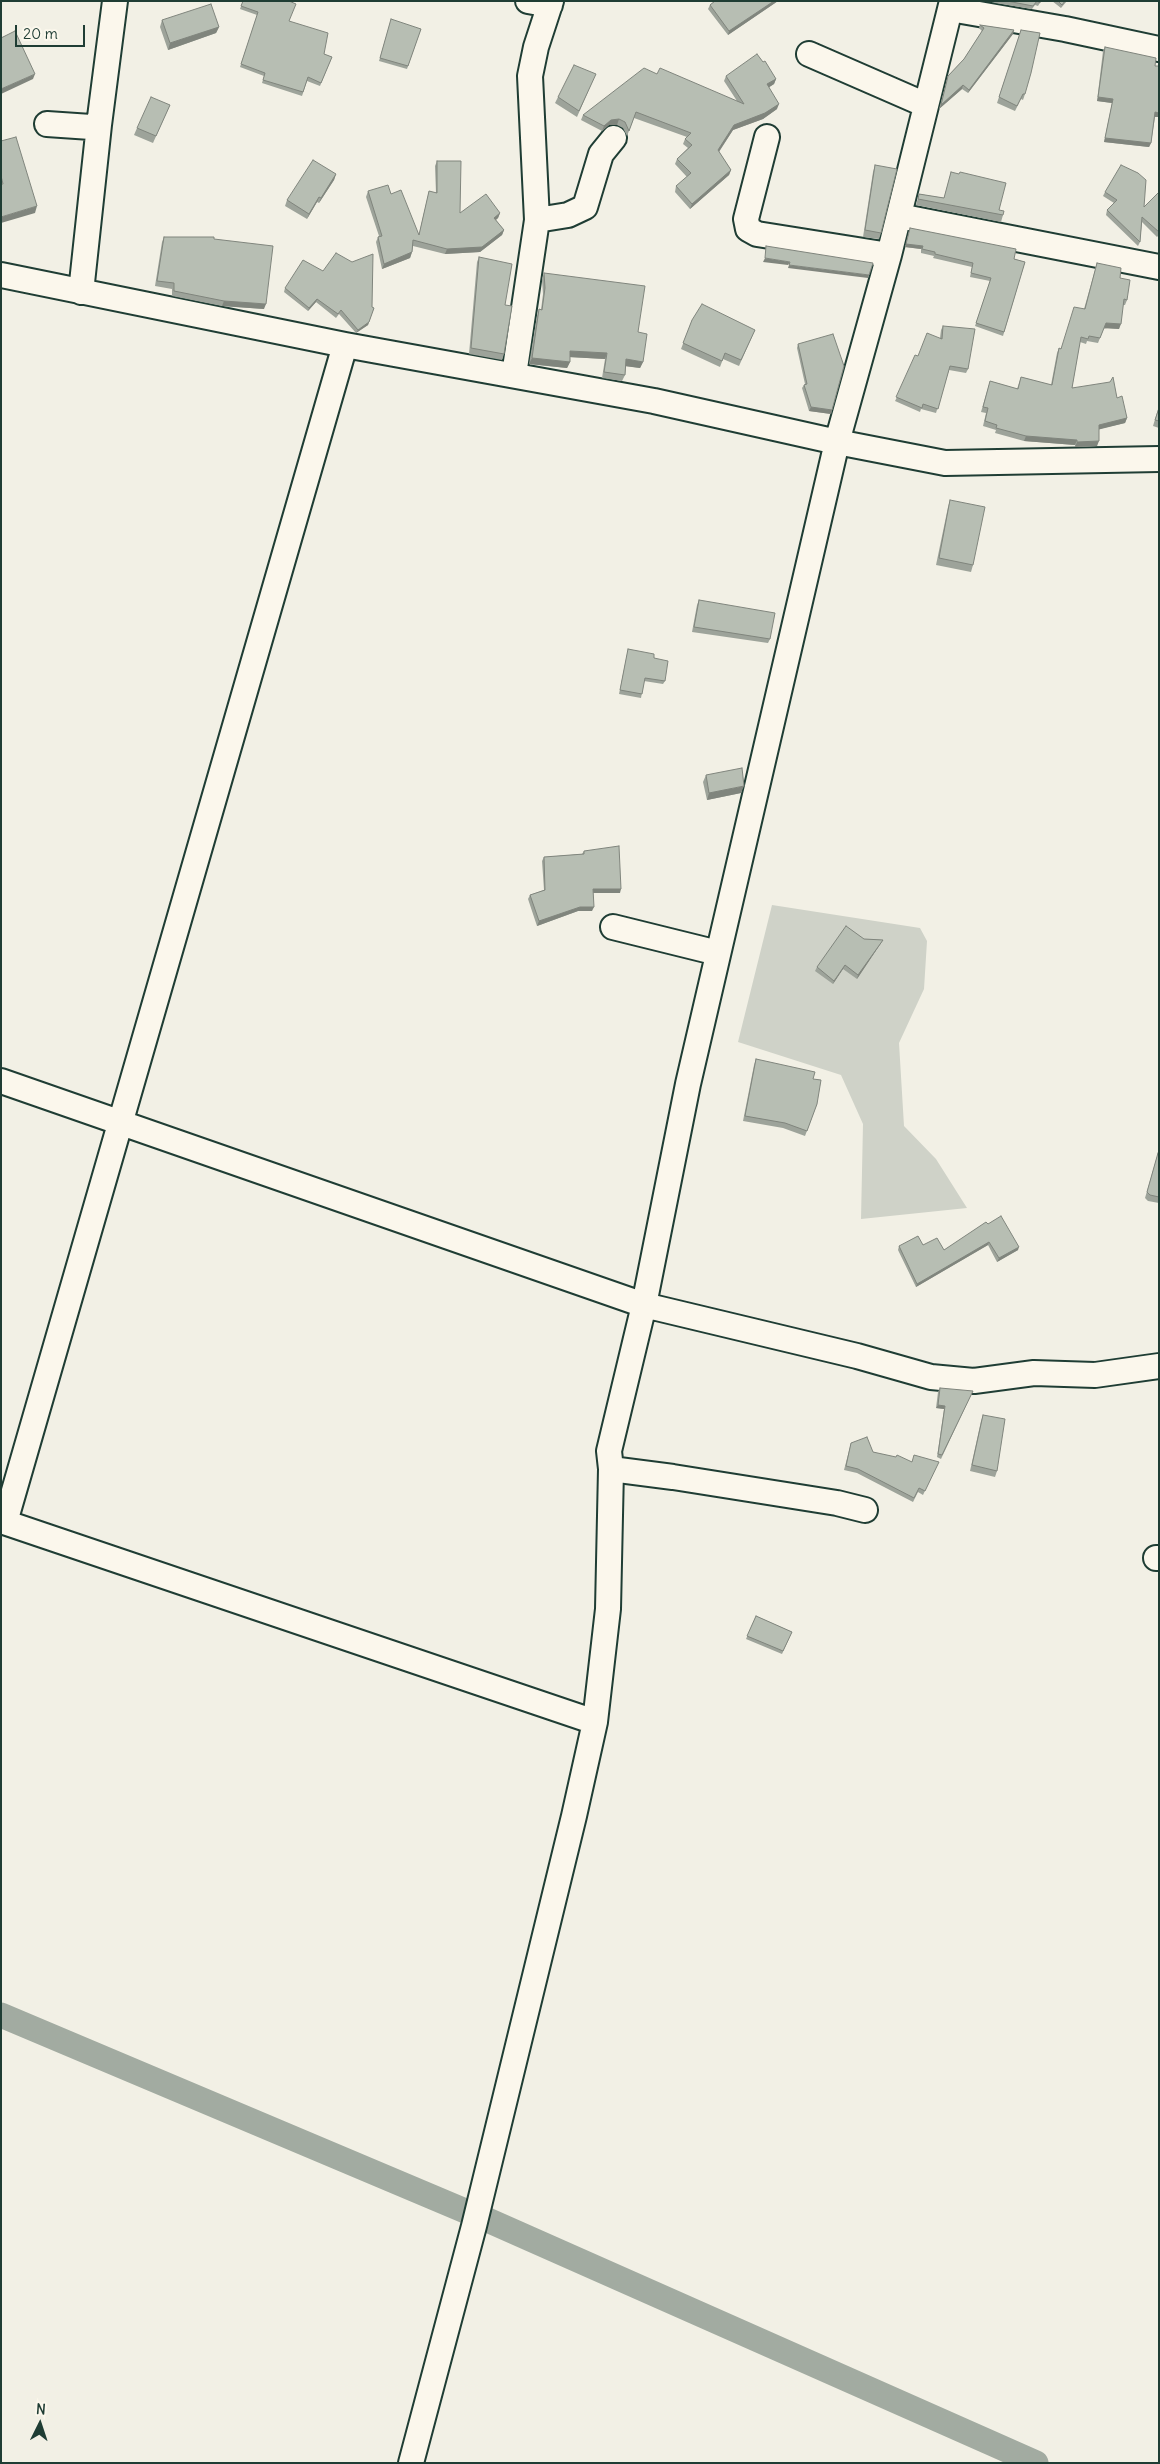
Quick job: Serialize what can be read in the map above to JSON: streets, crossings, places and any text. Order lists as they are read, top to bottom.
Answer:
{
  "scale_bar": "20 m",
  "north": "top"
}
